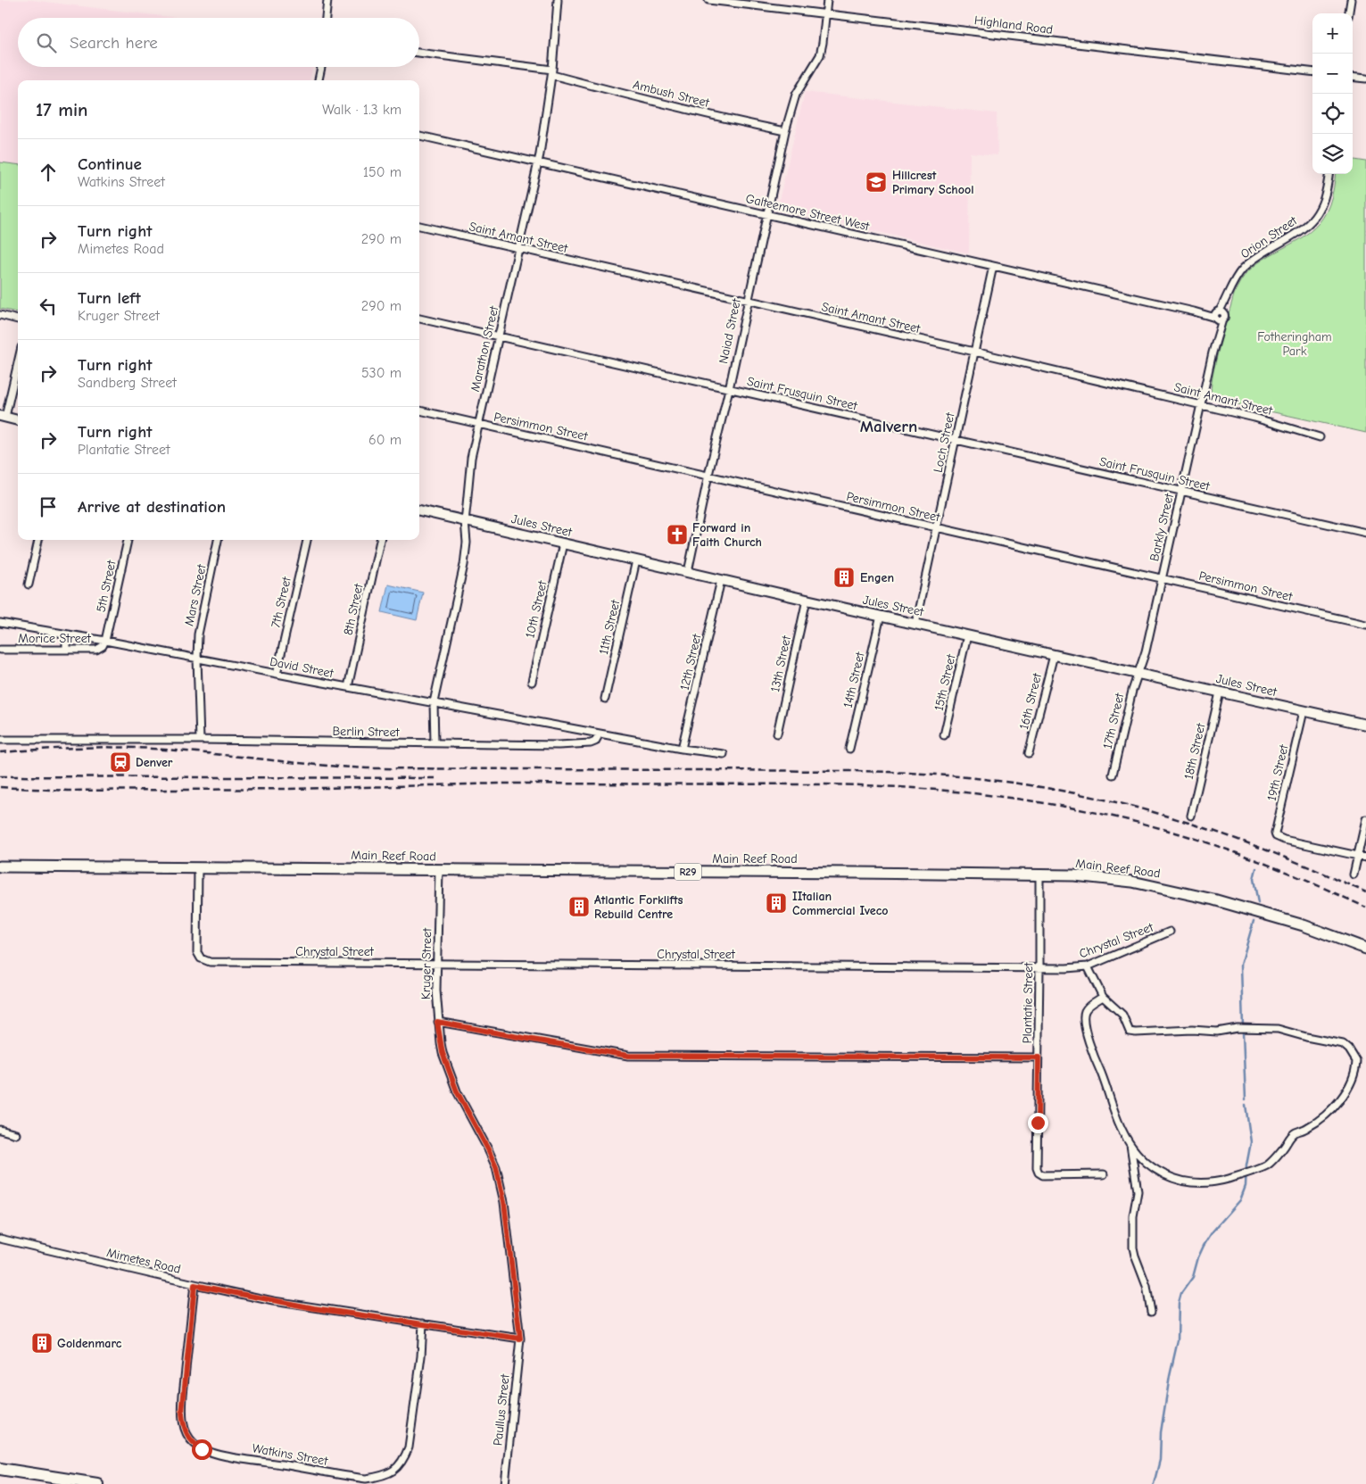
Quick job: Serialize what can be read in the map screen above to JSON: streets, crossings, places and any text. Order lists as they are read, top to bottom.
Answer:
{
  "streets": {
    "main road": ["Jules Street", "Main Reef Road", "R29"],
    "street": [
      "Highland Road",
      "Ambush Street",
      "Galteemore Street West",
      "Saint Amant Street",
      "Orion Street",
      "Naiad Street",
      "Marathon Street",
      "Saint Frusquin Street",
      "Persimmon Street",
      "Loch Street",
      "Barkly Street",
      "5th Street",
      "Mars Street",
      "7th Street",
      "8th Street",
      "10th Street",
      "11th Street",
      "Morice Street",
      "12th Street",
      "13th Street",
      "David Street",
      "14th Street",
      "15th Street",
      "16th Street",
      "17th Street",
      "Berlin Street",
      "18th Street",
      "19th Street",
      "Chrystal Street",
      "Kruger Street",
      "Plantatie Street",
      "Mimetes Road",
      "Paullus Street",
      "Watkins Street"
    ]
  },
  "crossings": [
    ["Highland Road", "Naiad Street"],
    ["Ambush Street", "Naiad Street"],
    ["Ambush Street", "Marathon Street"],
    ["Galteemore Street West", "Orion Street"],
    ["Galteemore Street West", "Naiad Street"],
    ["Galteemore Street West", "Marathon Street"],
    ["Galteemore Street West", "Loch Street"],
    ["Galteemore Street West", "Barkly Street"],
    ["Saint Amant Street", "Naiad Street"],
    ["Saint Amant Street", "Marathon Street"],
    ["Saint Amant Street", "Loch Street"],
    ["Saint Amant Street", "Barkly Street"],
    ["Orion Street", "Barkly Street"],
    ["Naiad Street", "Saint Frusquin Street"],
    ["Naiad Street", "Persimmon Street"],
    ["Naiad Street", "Jules Street"],
    ["Marathon Street", "Saint Frusquin Street"],
    ["Marathon Street", "Persimmon Street"],
    ["Marathon Street", "Jules Street"],
    ["Marathon Street", "David Street"],
    ["Saint Frusquin Street", "Loch Street"],
    ["Saint Frusquin Street", "Barkly Street"],
    ["Persimmon Street", "Loch Street"],
    ["Persimmon Street", "Barkly Street"],
    ["Loch Street", "Jules Street"],
    ["Jules Street", "Barkly Street"],
    ["Jules Street", "10th Street"],
    ["Jules Street", "11th Street"],
    ["Jules Street", "12th Street"],
    ["Jules Street", "13th Street"],
    ["Jules Street", "14th Street"],
    ["Jules Street", "15th Street"],
    ["Jules Street", "16th Street"],
    ["Jules Street", "17th Street"],
    ["Jules Street", "18th Street"],
    ["Jules Street", "19th Street"],
    ["Barkly Street", "17th Street"],
    ["5th Street", "Morice Street"],
    ["5th Street", "David Street"],
    ["Mars Street", "David Street"],
    ["Mars Street", "Berlin Street"],
    ["7th Street", "David Street"],
    ["8th Street", "David Street"],
    ["Morice Street", "David Street"],
    ["David Street", "Berlin Street"],
    ["Main Reef Road", "Chrystal Street"],
    ["Main Reef Road", "Kruger Street"],
    ["Main Reef Road", "Plantatie Street"],
    ["Chrystal Street", "Kruger Street"],
    ["Chrystal Street", "Plantatie Street"],
    ["Kruger Street", "Mimetes Road"],
    ["Kruger Street", "Paullus Street"],
    ["Mimetes Road", "Paullus Street"],
    ["Mimetes Road", "Watkins Street"]
  ],
  "districts": ["Malvern"],
  "parks": ["Fotheringham Park"],
  "places": {
    "school or university": ["Hillcrest Primary School"],
    "church": ["Forward in Faith Church"],
    "building": [
      "Engen",
      "IItalian Commercial Iveco",
      "Atlantic Forklifts Rebuild Centre",
      "Goldenmarc"
    ],
    "station": ["Denver"]
  },
  "page": {
    "map_buttons": ["+", "−"],
    "search": "Search here",
    "heading": ["17 min", "Walk · 1.3 km"],
    "list": [
      ["Continue", "Watkins Street", "150 m"],
      ["Turn right", "Mimetes Road", "290 m"],
      ["Turn left", "Kruger Street", "290 m"],
      ["Turn right", "Sandberg Street", "530 m"],
      ["Turn right", "Plantatie Street", "60 m"],
      "Arrive at destination"
    ]
  }
}
